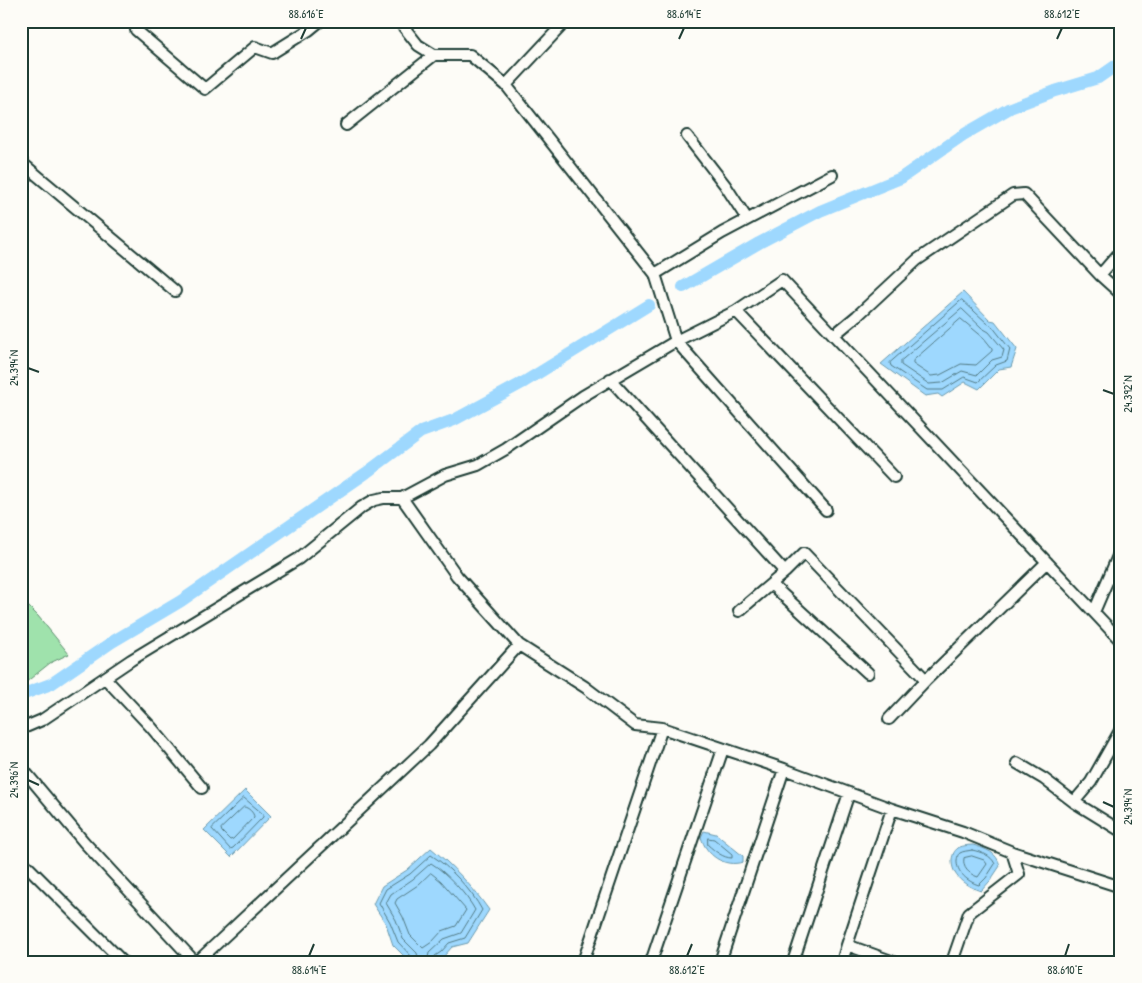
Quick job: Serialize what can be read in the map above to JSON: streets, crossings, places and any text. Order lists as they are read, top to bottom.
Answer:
{
  "coordinates": [
    "88.616°E",
    "88.614°E",
    "88.612°E",
    "24.394°N",
    "24.392°N",
    "24.396°N",
    "88.610°E"
  ]
}
